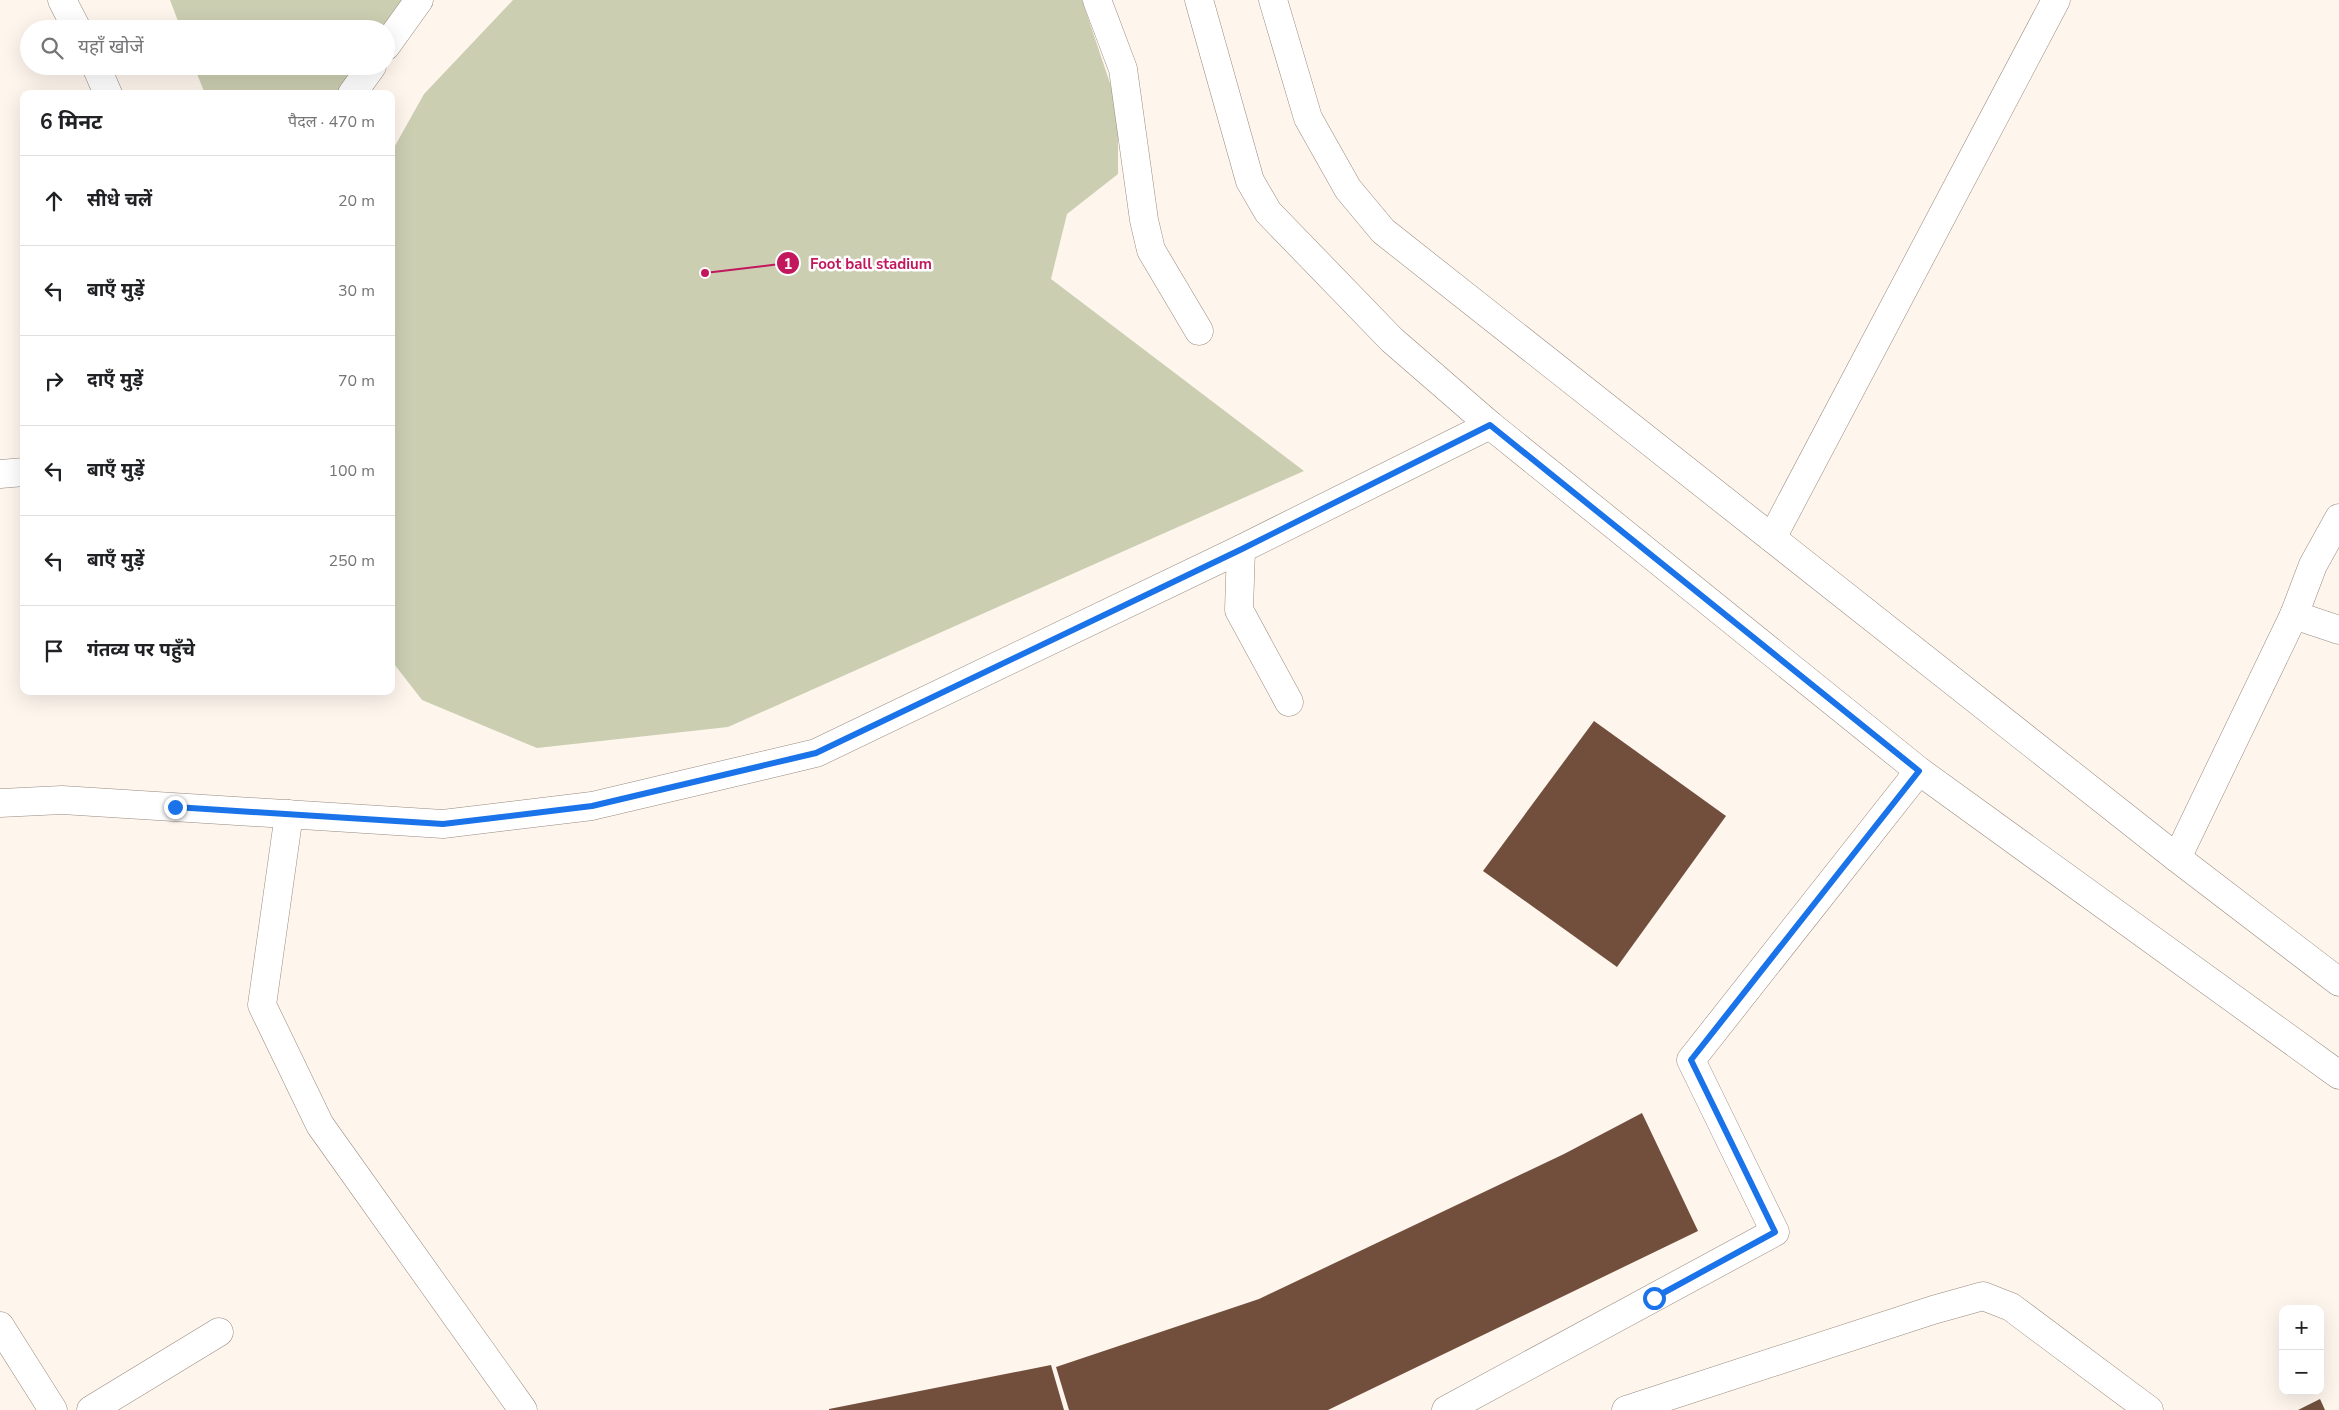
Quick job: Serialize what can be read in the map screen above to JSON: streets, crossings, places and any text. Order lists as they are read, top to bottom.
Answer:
{
  "places": ["Foot ball stadium"],
  "page": {
    "search": "यहाँ खोजें",
    "heading": ["6 मिनट", "पैदल · 470 m"],
    "list": [
      ["सीधे चलें", "20 m"],
      ["बाएँ मुड़ें", "30 m"],
      ["दाएँ मुड़ें", "70 m"],
      ["बाएँ मुड़ें", "100 m"],
      ["बाएँ मुड़ें", "250 m"],
      "गंतव्य पर पहुँचे"
    ],
    "map_buttons": ["+", "−"]
  }
}
